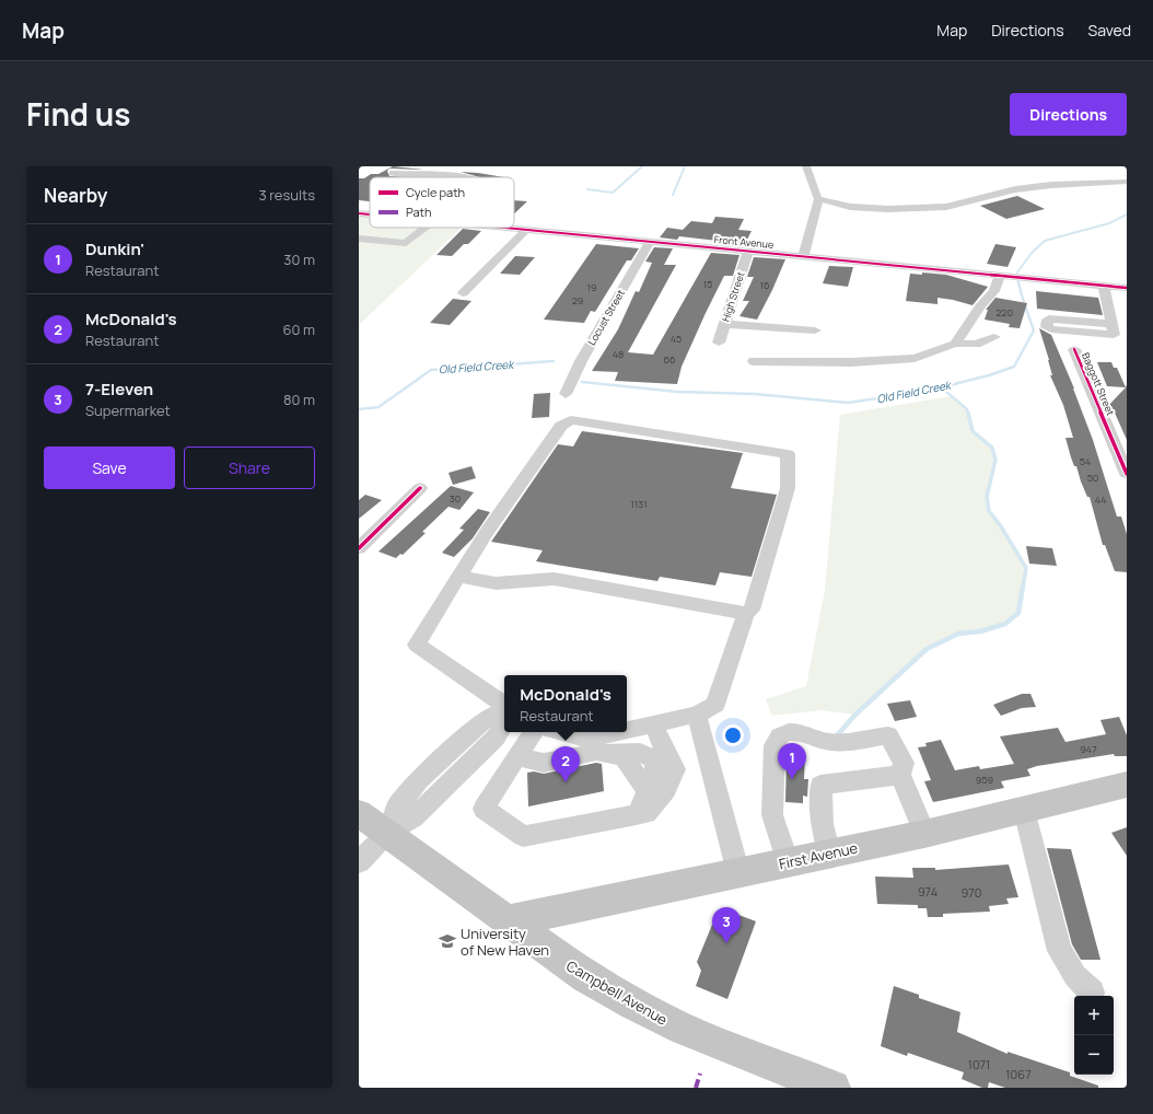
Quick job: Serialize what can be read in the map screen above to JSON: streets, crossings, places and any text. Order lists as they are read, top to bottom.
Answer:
{
  "streets": {
    "main road": ["First Avenue", "Campbell Avenue"],
    "street": [
      "Front Avenue",
      "High Street",
      "Locust Street",
      "Baggott Street"
    ]
  },
  "crossings": [
    ["Front Avenue", "High Street"],
    ["Front Avenue", "Locust Street"],
    ["First Avenue", "Campbell Avenue"]
  ],
  "water": ["Old Field Creek"],
  "places": {
    "school or university": ["University of New Haven"]
  },
  "house_numbers": [
    "15",
    "16",
    "19",
    "29",
    "220",
    "45",
    "48",
    "66",
    "54",
    "50",
    "30",
    "44",
    "1131",
    "947",
    "959",
    "974",
    "970",
    "1071",
    "1067"
  ],
  "legend": ["Cycle path", "Path"],
  "page": {
    "header": "Map",
    "nav": ["Map", "Directions", "Saved"],
    "title": "Find us",
    "buttons": [
      "Directions",
      ["Save", "Share"]
    ],
    "heading": ["Nearby", "3 results"],
    "list": [
      {
        "mark": "1",
        "name": "Dunkin'",
        "note": "Restaurant",
        "value": "30 m"
      },
      {
        "mark": "2",
        "name": "McDonald's",
        "note": "Restaurant",
        "value": "60 m"
      },
      {
        "mark": "3",
        "name": "7-Eleven",
        "note": "Supermarket",
        "value": "80 m"
      }
    ],
    "popup": ["McDonald's", "Restaurant"],
    "pins": ["1", "2", "3"],
    "map_buttons": ["+", "−"]
  }
}
